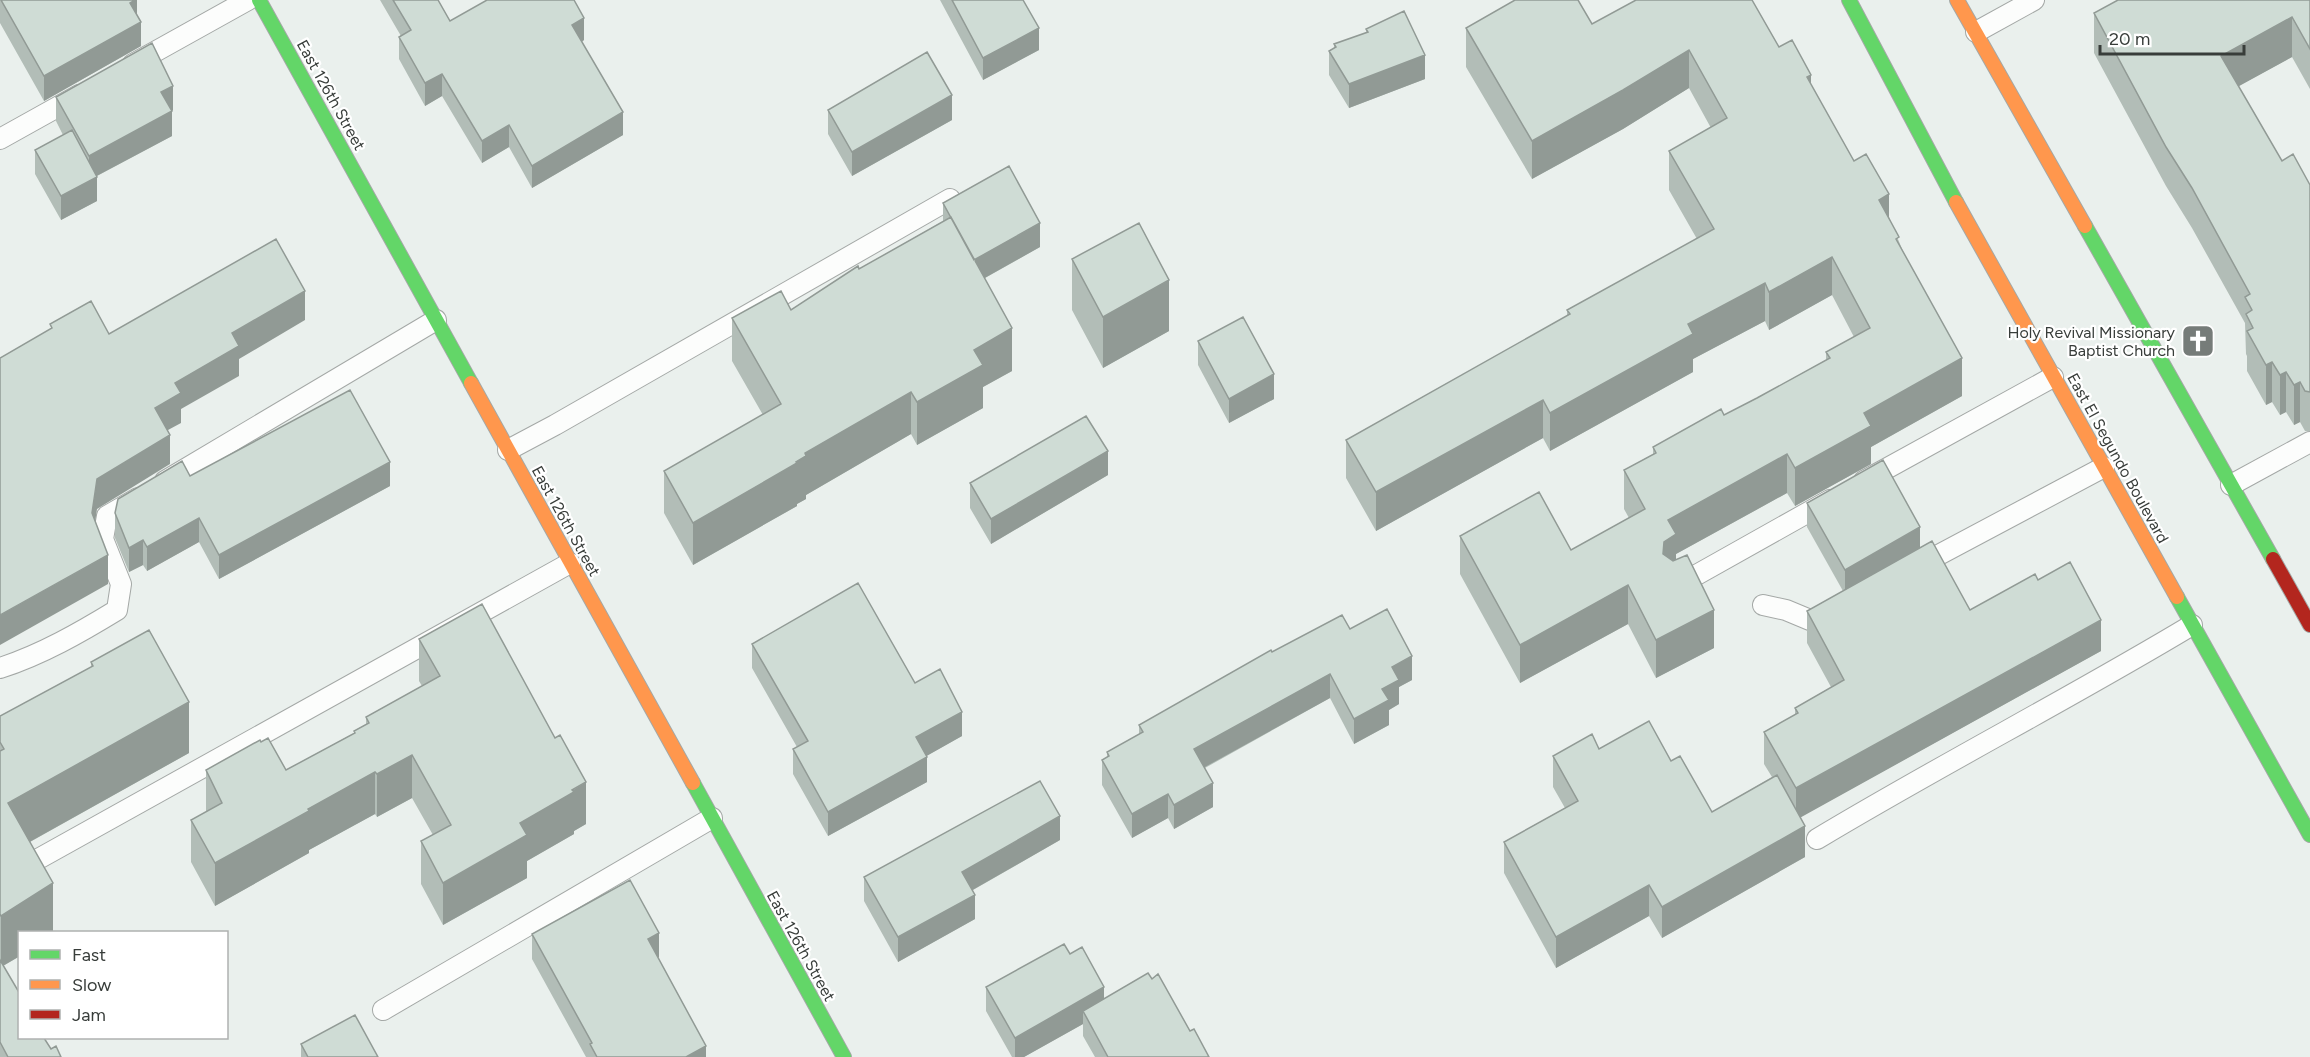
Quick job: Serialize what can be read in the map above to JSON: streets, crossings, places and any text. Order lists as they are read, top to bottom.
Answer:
{
  "streets": {
    "main road": ["East 126th Street", "East El Segundo Boulevard"]
  },
  "places": {
    "church": ["Holy Revival Missionary Baptist Church"]
  },
  "legend": ["Fast", "Slow", "Jam"],
  "scale_bar": "20 m"
}
